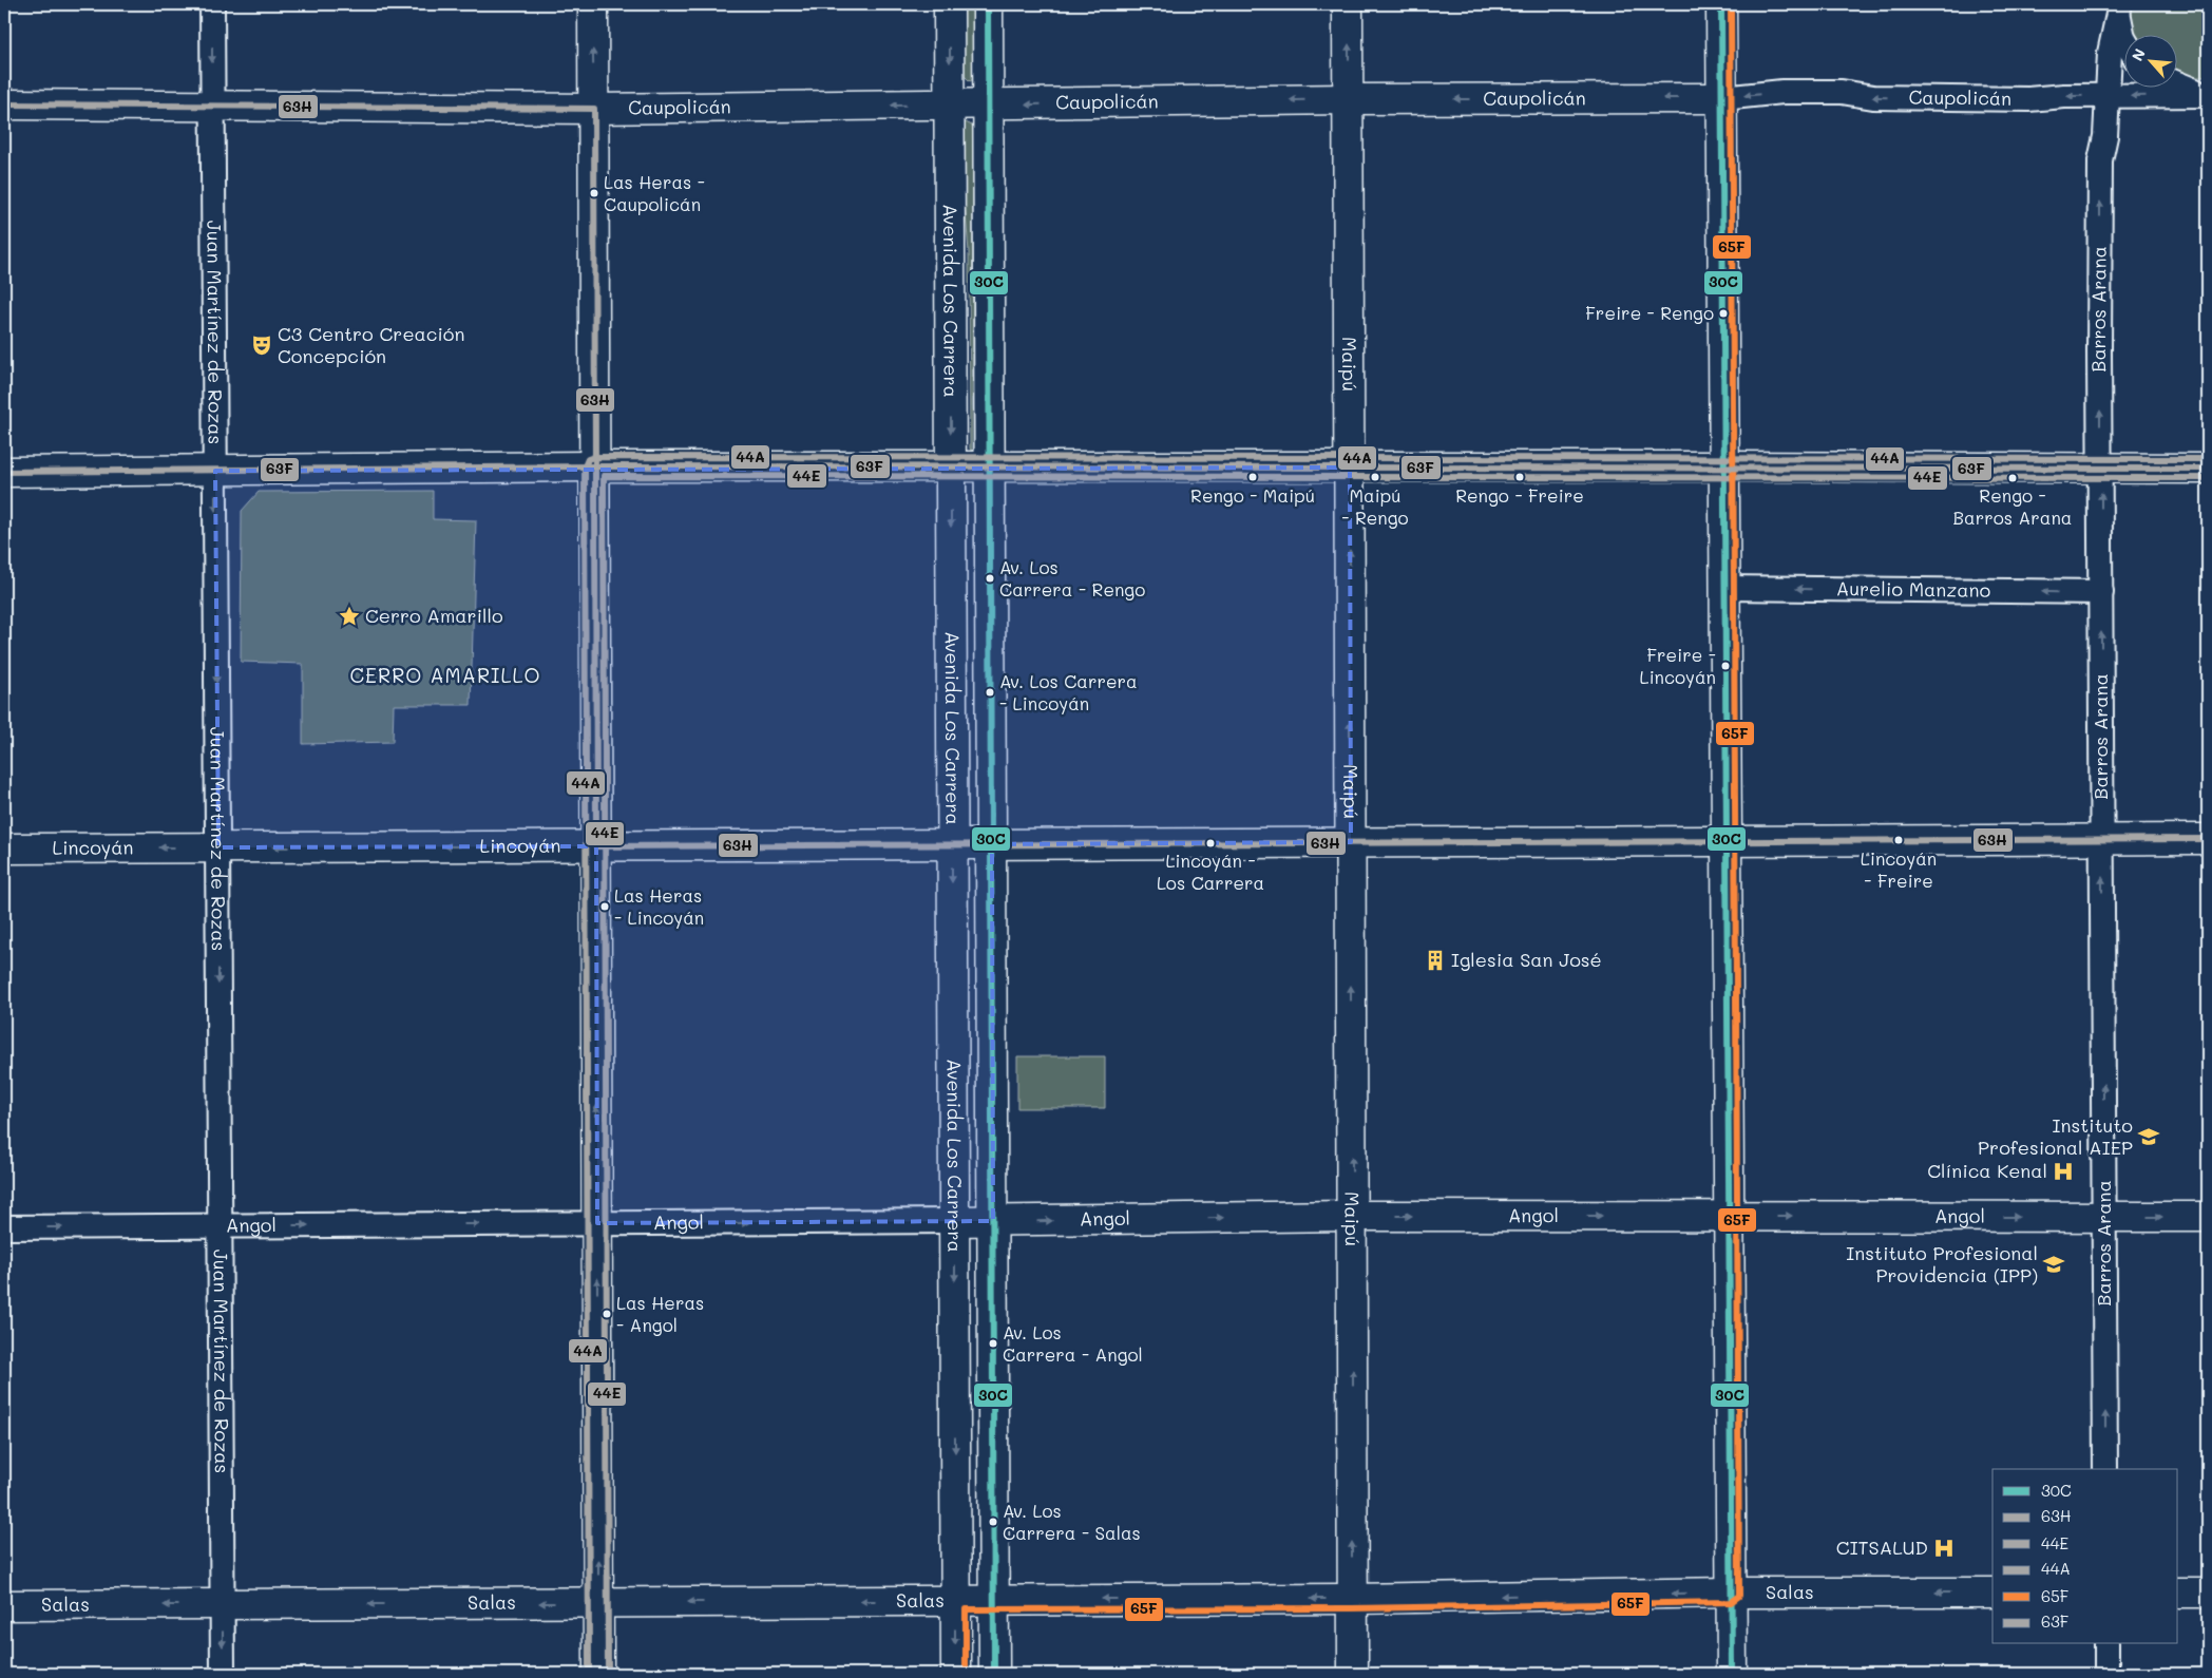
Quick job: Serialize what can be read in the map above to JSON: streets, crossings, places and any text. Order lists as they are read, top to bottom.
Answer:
{
  "streets": {
    "main road": [
      "Caupolicán",
      "Avenida Los Carrera",
      "Maipú",
      "Lincoyán",
      "Angol",
      "Salas"
    ],
    "street": ["Barros Arana", "Juan Martínez de Rozas", "Aurelio Manzano"]
  },
  "crossings": [
    ["Caupolicán", "Avenida Los Carrera"],
    ["Caupolicán", "Barros Arana"],
    ["Caupolicán", "Juan Martínez de Rozas"],
    ["Caupolicán", "Maipú"],
    ["Avenida Los Carrera", "Lincoyán"],
    ["Avenida Los Carrera", "Angol"],
    ["Avenida Los Carrera", "Salas"],
    ["Barros Arana", "Aurelio Manzano"],
    ["Barros Arana", "Lincoyán"],
    ["Barros Arana", "Angol"],
    ["Juan Martínez de Rozas", "Lincoyán"],
    ["Juan Martínez de Rozas", "Angol"],
    ["Juan Martínez de Rozas", "Salas"],
    ["Maipú", "Lincoyán"],
    ["Maipú", "Angol"],
    ["Maipú", "Salas"]
  ],
  "one_way": [
    "Caupolicán",
    "Barros Arana",
    "Juan Martínez de Rozas",
    "Maipú",
    "Aurelio Manzano",
    "Angol",
    "Salas"
  ],
  "districts": ["CERRO AMARILLO"],
  "places": {
    "other": [
      "Las Heras - Caupolicán",
      "Freire - Rengo",
      "Rengo - Maipú",
      "Maipú - Rengo",
      "Rengo - Freire",
      "Rengo - Barros Arana",
      "Av. Los Carrera - Rengo",
      "Freire - Lincoyán",
      "Av. Los Carrera - Lincoyán",
      "Lincoyán - Freire",
      "Lincoyán - Los Carrera",
      "Las Heras - Lincoyán",
      "Las Heras - Angol",
      "Av. Los Carrera - Angol",
      "Av. Los Carrera - Salas"
    ],
    "theatre": ["C3 Centro Creación Concepción"],
    "place": ["Cerro Amarillo"],
    "building": ["Iglesia San José"],
    "school or university": ["Instituto Profesional AIEP", "Instituto Profesional Providencia (IPP)"],
    "hospital": ["Clínica Kenal", "CITSALUD"]
  },
  "lines": [
    "transit line 30C",
    "transit line 65F",
    "transit line 63H",
    "transit line 44A",
    "transit line 63F",
    "transit line 44E"
  ],
  "legend": [
    "30C",
    "63H",
    "44E",
    "44A",
    "65F",
    "63F"
  ],
  "north": "top left"
}
